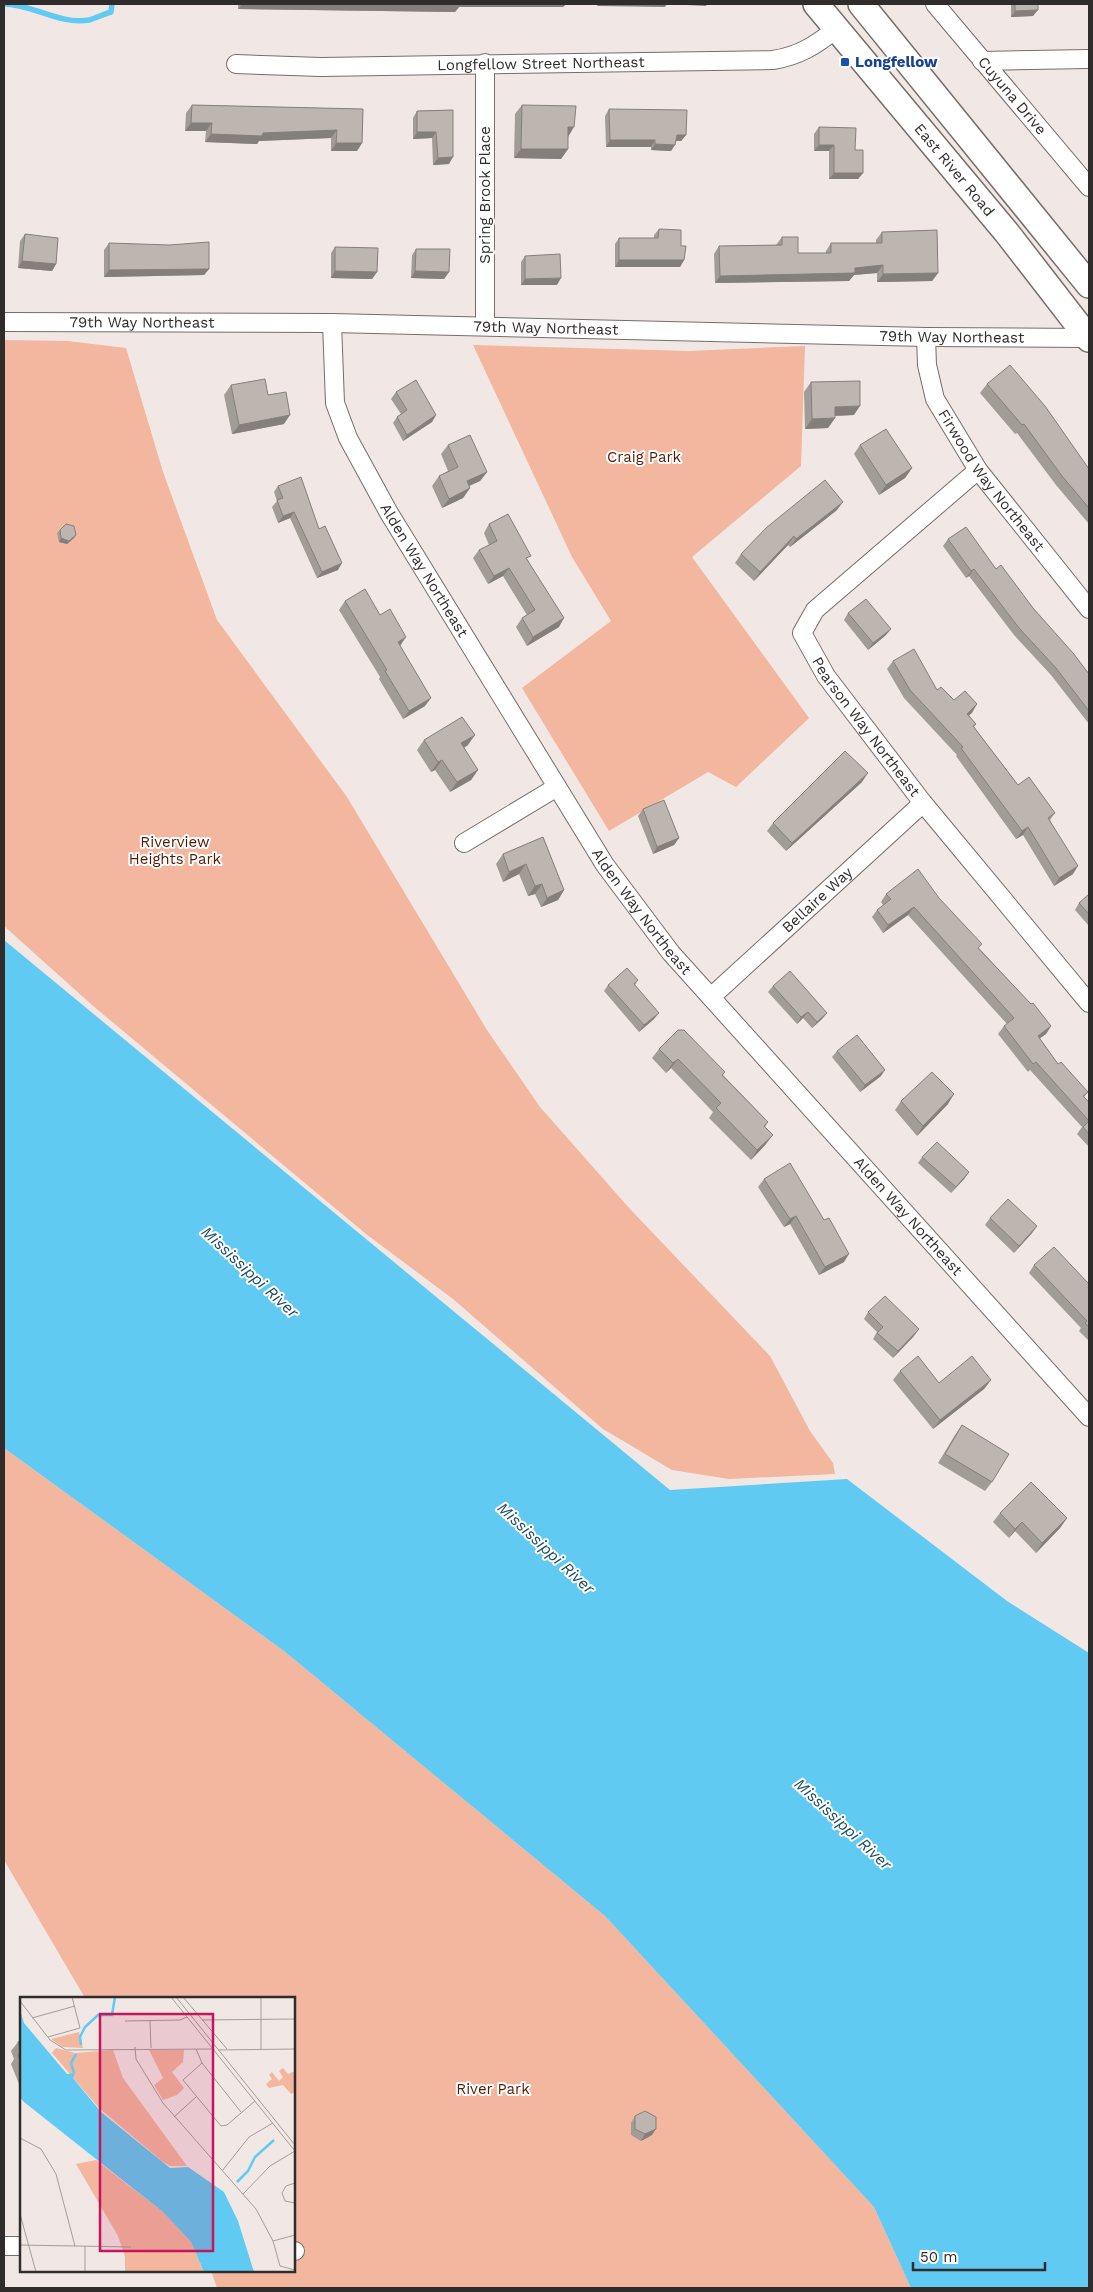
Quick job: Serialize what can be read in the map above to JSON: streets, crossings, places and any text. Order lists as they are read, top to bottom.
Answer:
{
  "streets": {
    "main road": ["East River Road"],
    "street": [
      "Longfellow Street Northeast",
      "Cuyuna Drive",
      "Spring Brook Place",
      "79th Way Northeast",
      "Firwood Way Northeast",
      "Alden Way Northeast",
      "Pearson Way Northeast",
      "Bellaire Way"
    ]
  },
  "crossings": [
    ["Longfellow Street Northeast", "East River Road"],
    ["Longfellow Street Northeast", "Spring Brook Place"],
    ["East River Road", "79th Way Northeast"],
    ["Spring Brook Place", "79th Way Northeast"],
    ["79th Way Northeast", "Firwood Way Northeast"],
    ["79th Way Northeast", "Alden Way Northeast"],
    ["Firwood Way Northeast", "Pearson Way Northeast"],
    ["Alden Way Northeast", "Bellaire Way"],
    ["Pearson Way Northeast", "Bellaire Way"]
  ],
  "water": ["Mississippi River"],
  "parks": ["Craig Park", "Riverview Heights Park", "River Park"],
  "places": {
    "transit": ["Longfellow"]
  },
  "scale_bar": "50 m"
}
